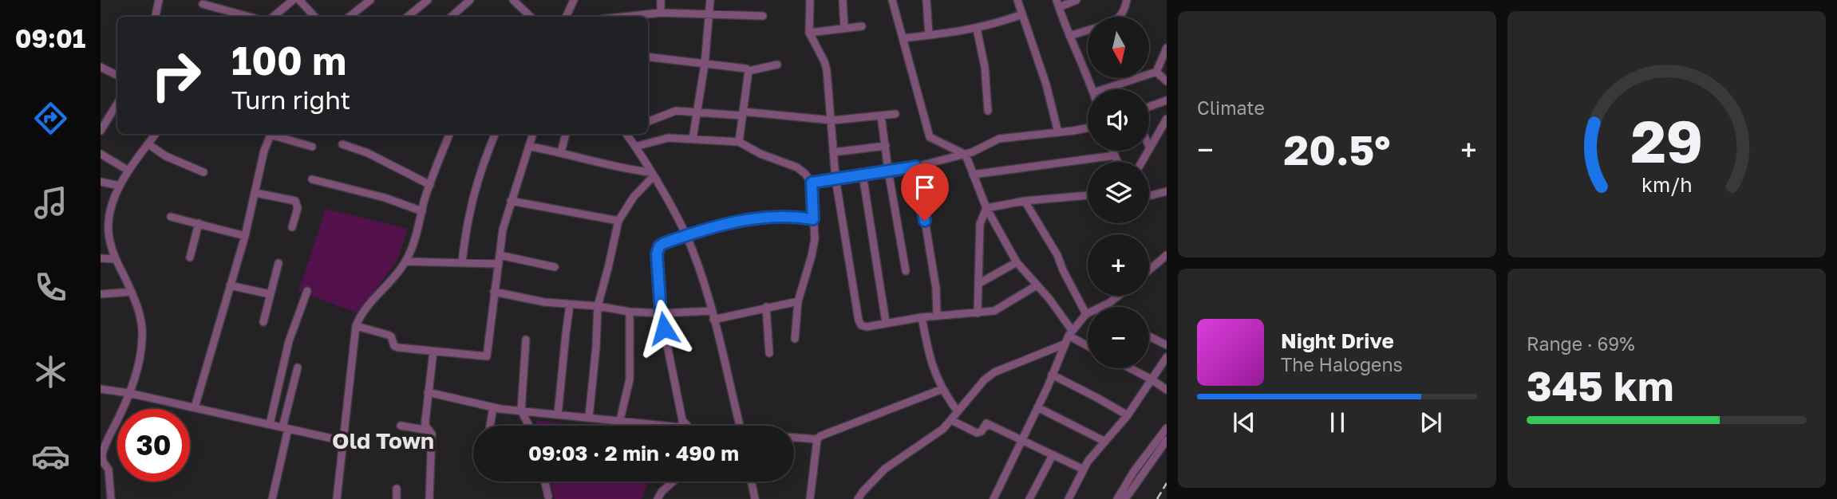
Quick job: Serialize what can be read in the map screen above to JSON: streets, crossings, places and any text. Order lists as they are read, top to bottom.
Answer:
{
  "districts": ["Old Town"],
  "north": "bottom",
  "page": {
    "tabs": "09:01",
    "tile": [
      "Climate",
      ["Range · 69%", "345 km"]
    ],
    "map_buttons": ["+", "−"],
    "turn": ["100 m", "Turn right"],
    "heat": ["−", "20.5°", "+"],
    "song": ["Night Drive", "The Halogens"],
    "limit": "30",
    "trip": "09:03 · 2 min · 490 m",
    "gauge": ["29", "km/h"]
  }
}
